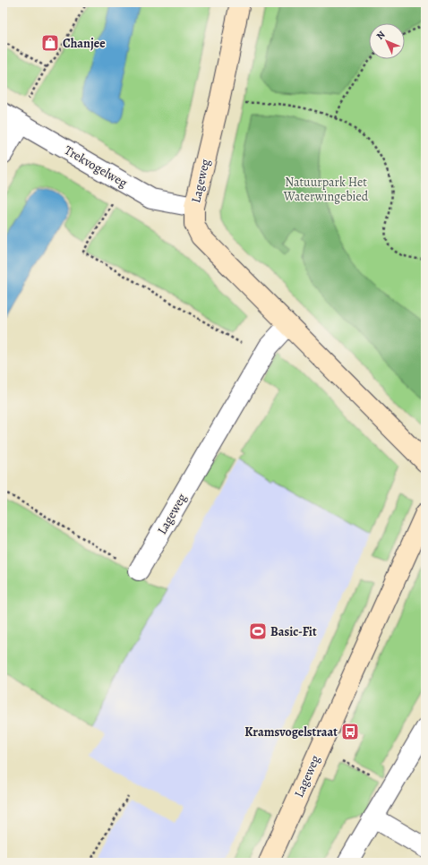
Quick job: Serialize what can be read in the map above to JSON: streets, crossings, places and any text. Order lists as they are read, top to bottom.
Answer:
{
  "streets": {
    "street": ["Trekvogelweg", "Lageweg"]
  },
  "crossings": [
    ["Trekvogelweg", "Lageweg"]
  ],
  "parks": ["Natuurpark Het Waterwingebied"],
  "places": {
    "shop": ["Chanjee"],
    "sports": ["Basic-Fit"],
    "bus stop": ["Kramsvogelstraat"]
  },
  "north": "top left"
}
